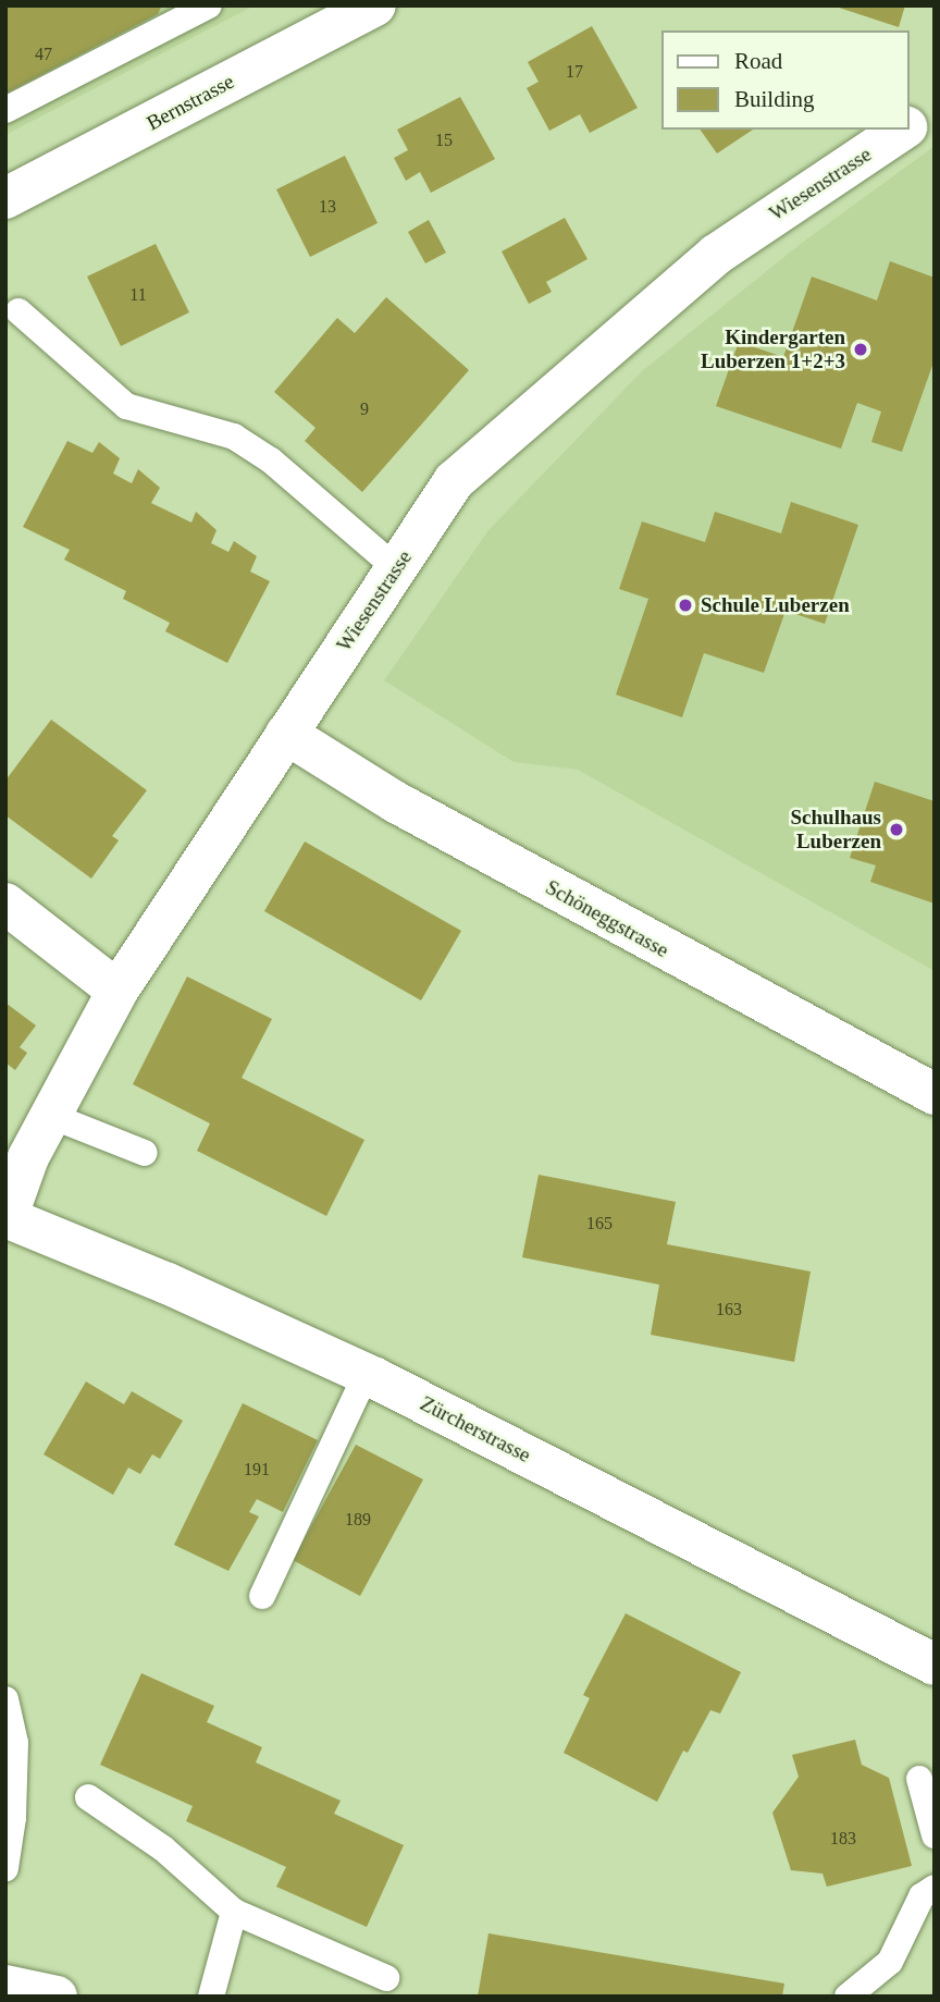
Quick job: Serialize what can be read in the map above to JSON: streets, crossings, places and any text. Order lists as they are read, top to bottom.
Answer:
{
  "streets": {
    "street": [
      "Bernstrasse",
      "Wiesenstrasse",
      "Schöneggstrasse",
      "Zürcherstrasse"
    ]
  },
  "crossings": [
    ["Wiesenstrasse", "Schöneggstrasse"],
    ["Wiesenstrasse", "Zürcherstrasse"]
  ],
  "places": ["Kindergarten Luberzen 1+2+3", "Schule Luberzen", "Schulhaus Luberzen"],
  "house_numbers": [
    "47",
    "17",
    "15",
    "13",
    "11",
    "9",
    "165",
    "163",
    "191",
    "189",
    "183"
  ],
  "legend": ["Road", "Building"]
}
